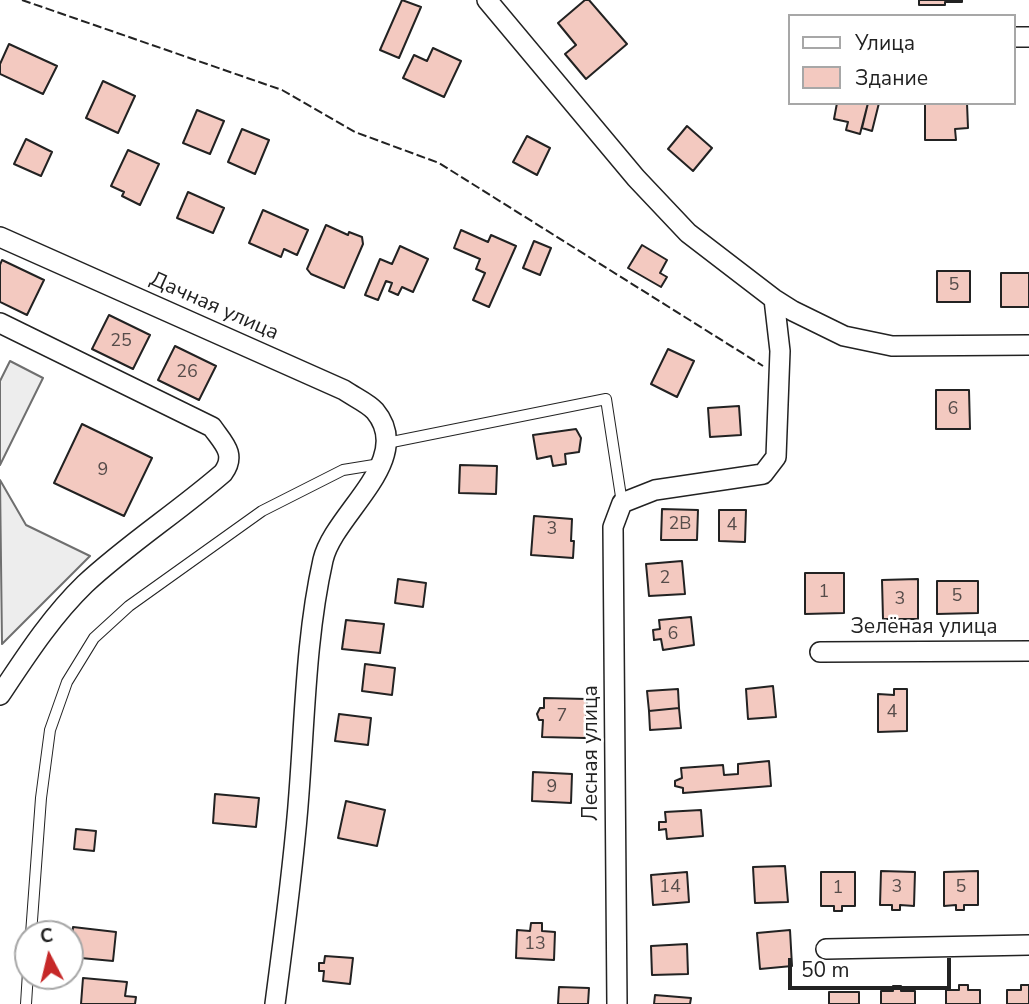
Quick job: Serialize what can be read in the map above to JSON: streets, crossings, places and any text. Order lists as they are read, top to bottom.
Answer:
{
  "streets": {
    "street": ["Дачная улица", "Зелёная улица", "Лесная улица"]
  },
  "house_numbers": [
    "5",
    "25",
    "26",
    "6",
    "9",
    "2В",
    "4",
    "3",
    "2",
    "1",
    "5",
    "3",
    "6",
    "4",
    "7",
    "9",
    "14",
    "3",
    "5",
    "1",
    "13"
  ],
  "legend": ["Улица", "Здание"],
  "scale_bar": "50 m",
  "north": "top"
}
